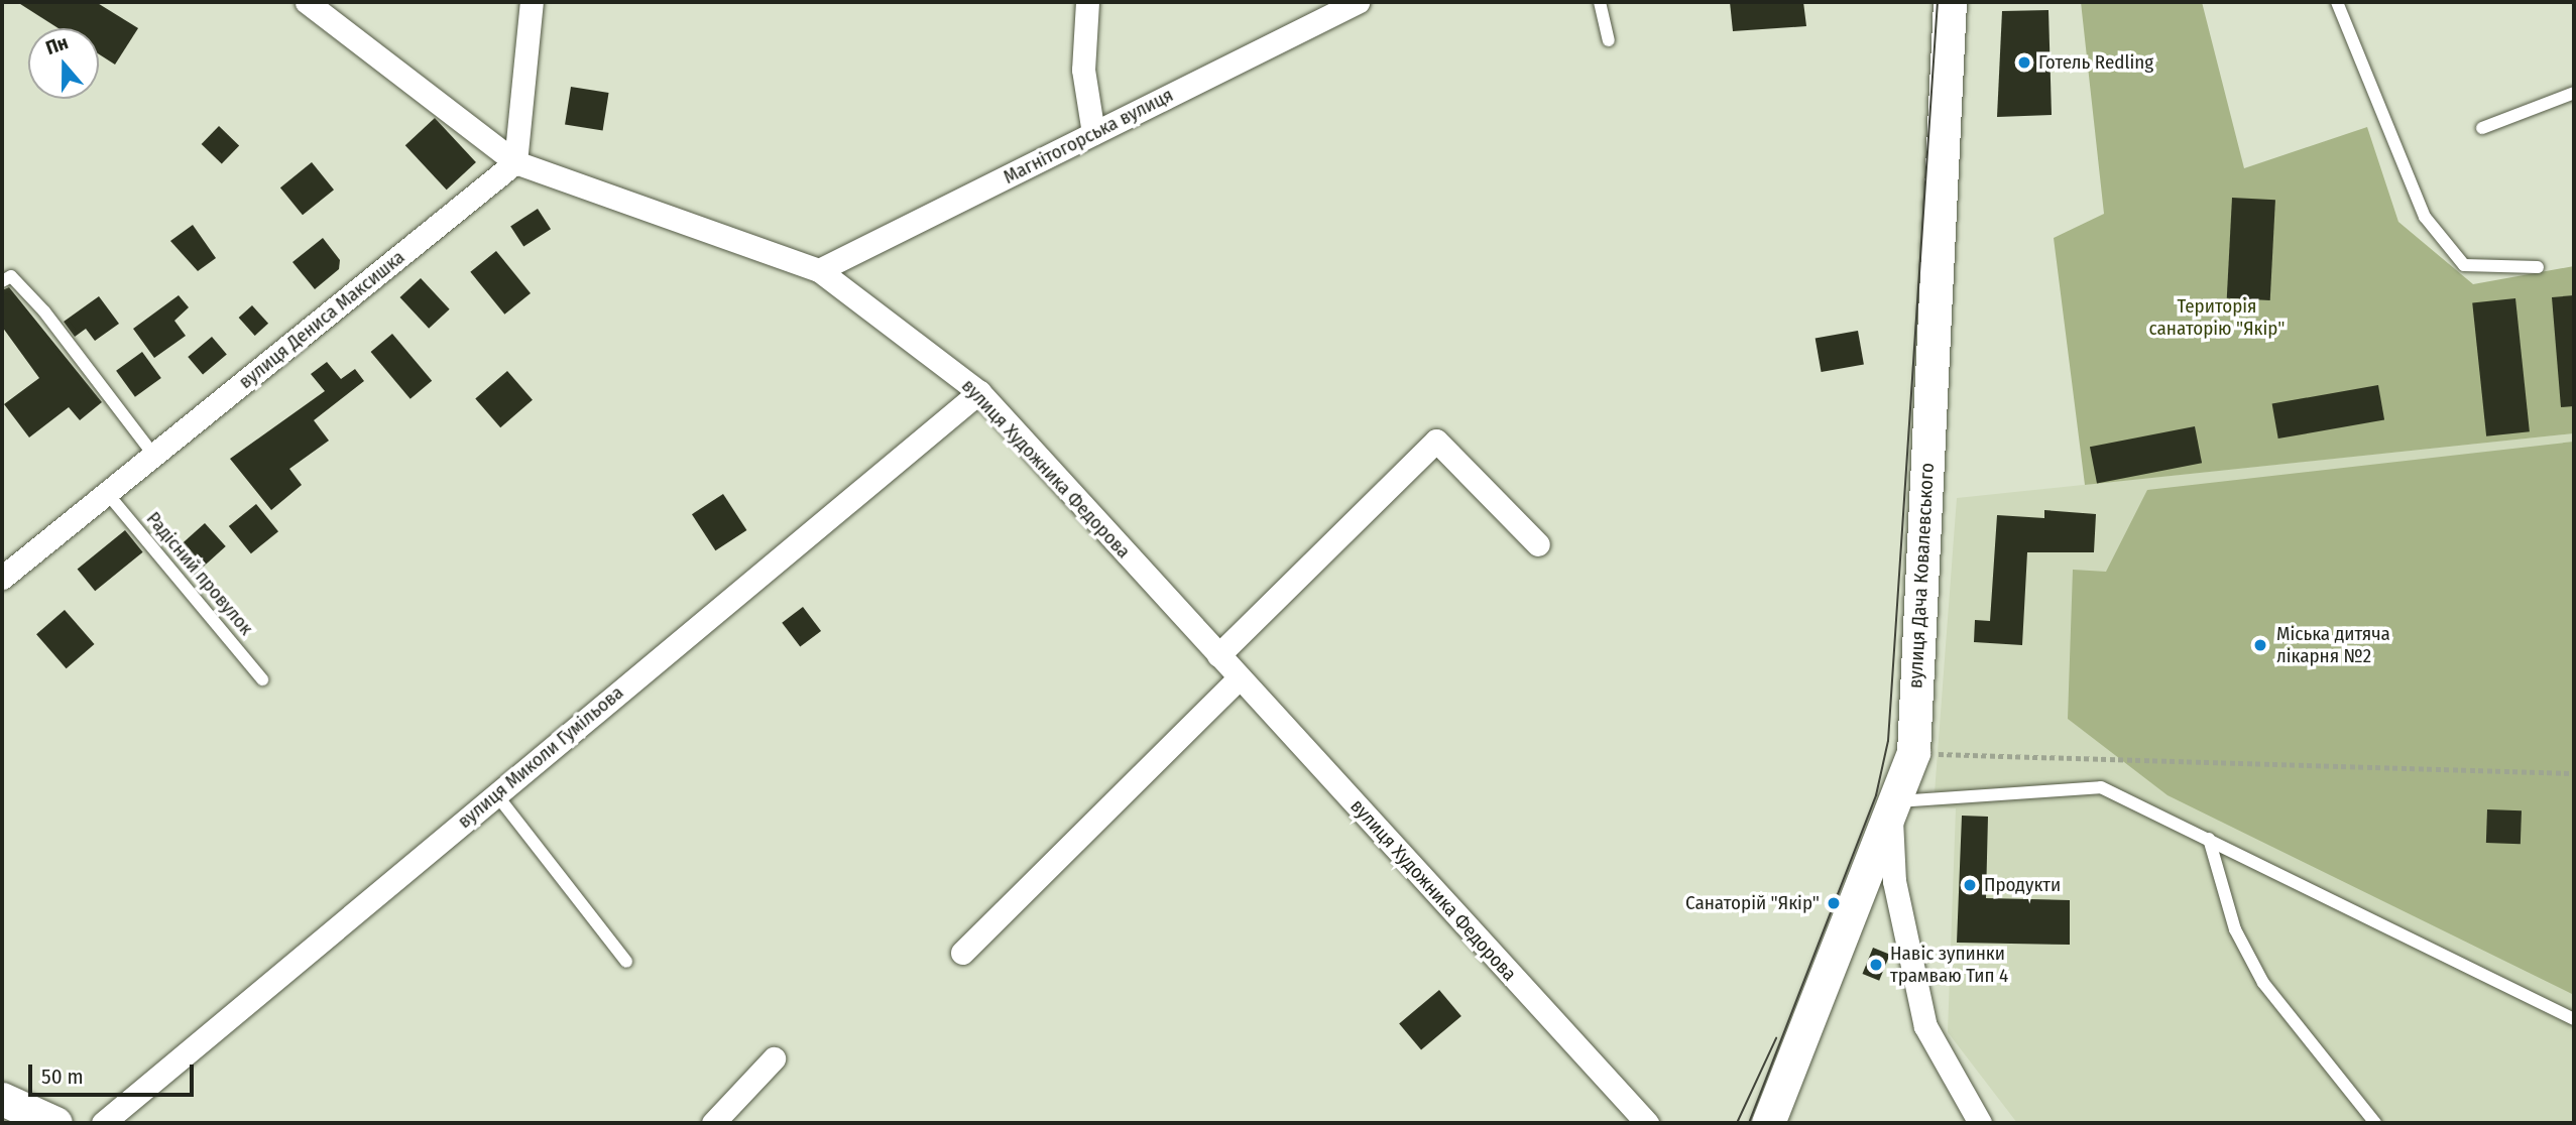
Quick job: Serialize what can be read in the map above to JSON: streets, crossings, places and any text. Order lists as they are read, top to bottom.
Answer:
{
  "streets": {
    "street": [
      "Магнітогорська вулиця",
      "вулиця Дениса Максишка",
      "вулиця Художника Федорова",
      "вулиця Дача Ковалевського",
      "вулиця Миколи Гумільова"
    ],
    "lane": ["Радісний провулок"]
  },
  "crossings": [
    ["Магнітогорська вулиця", "вулиця Художника Федорова"],
    ["вулиця Дениса Максишка", "вулиця Художника Федорова"],
    ["вулиця Дениса Максишка", "Радісний провулок"],
    ["вулиця Художника Федорова", "вулиця Миколи Гумільова"]
  ],
  "parks": ["Територія санаторію \"Якір\""],
  "places": [
    "Готель Redling",
    "Міська дитяча лікарня №2",
    "Продукти",
    "Санаторій \"Якір\"",
    "Навіс зупинки трамваю Тип 4"
  ],
  "scale_bar": "50 m",
  "north": "top"
}
